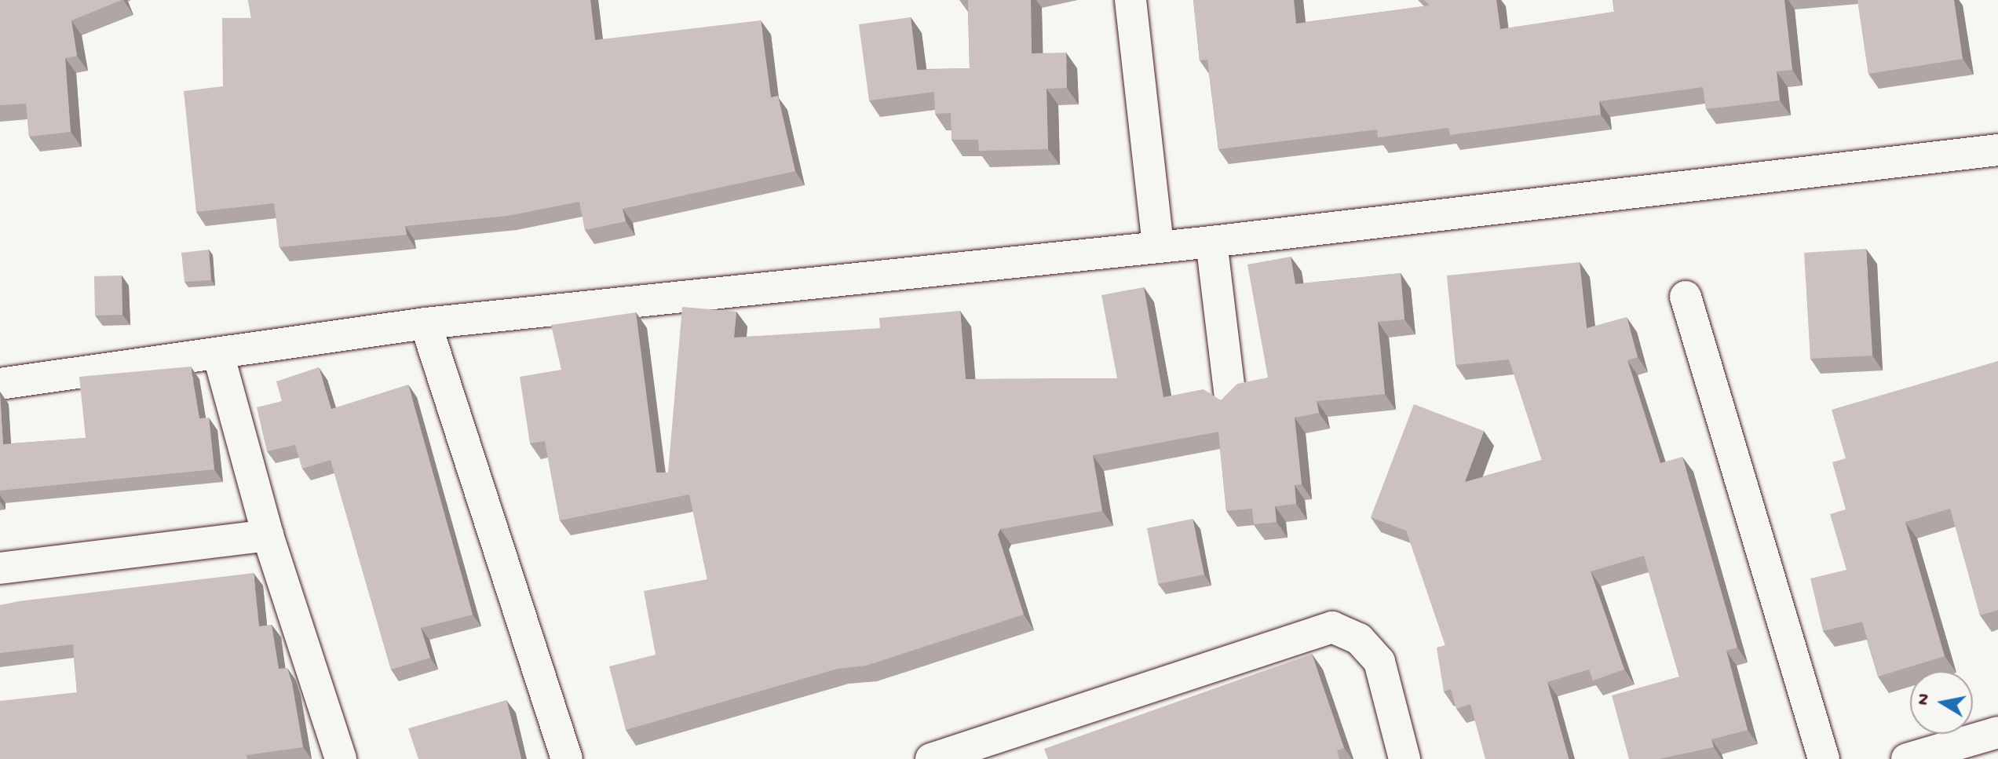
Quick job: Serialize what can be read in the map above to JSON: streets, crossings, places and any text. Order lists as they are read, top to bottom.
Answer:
{
  "north": "left"
}
